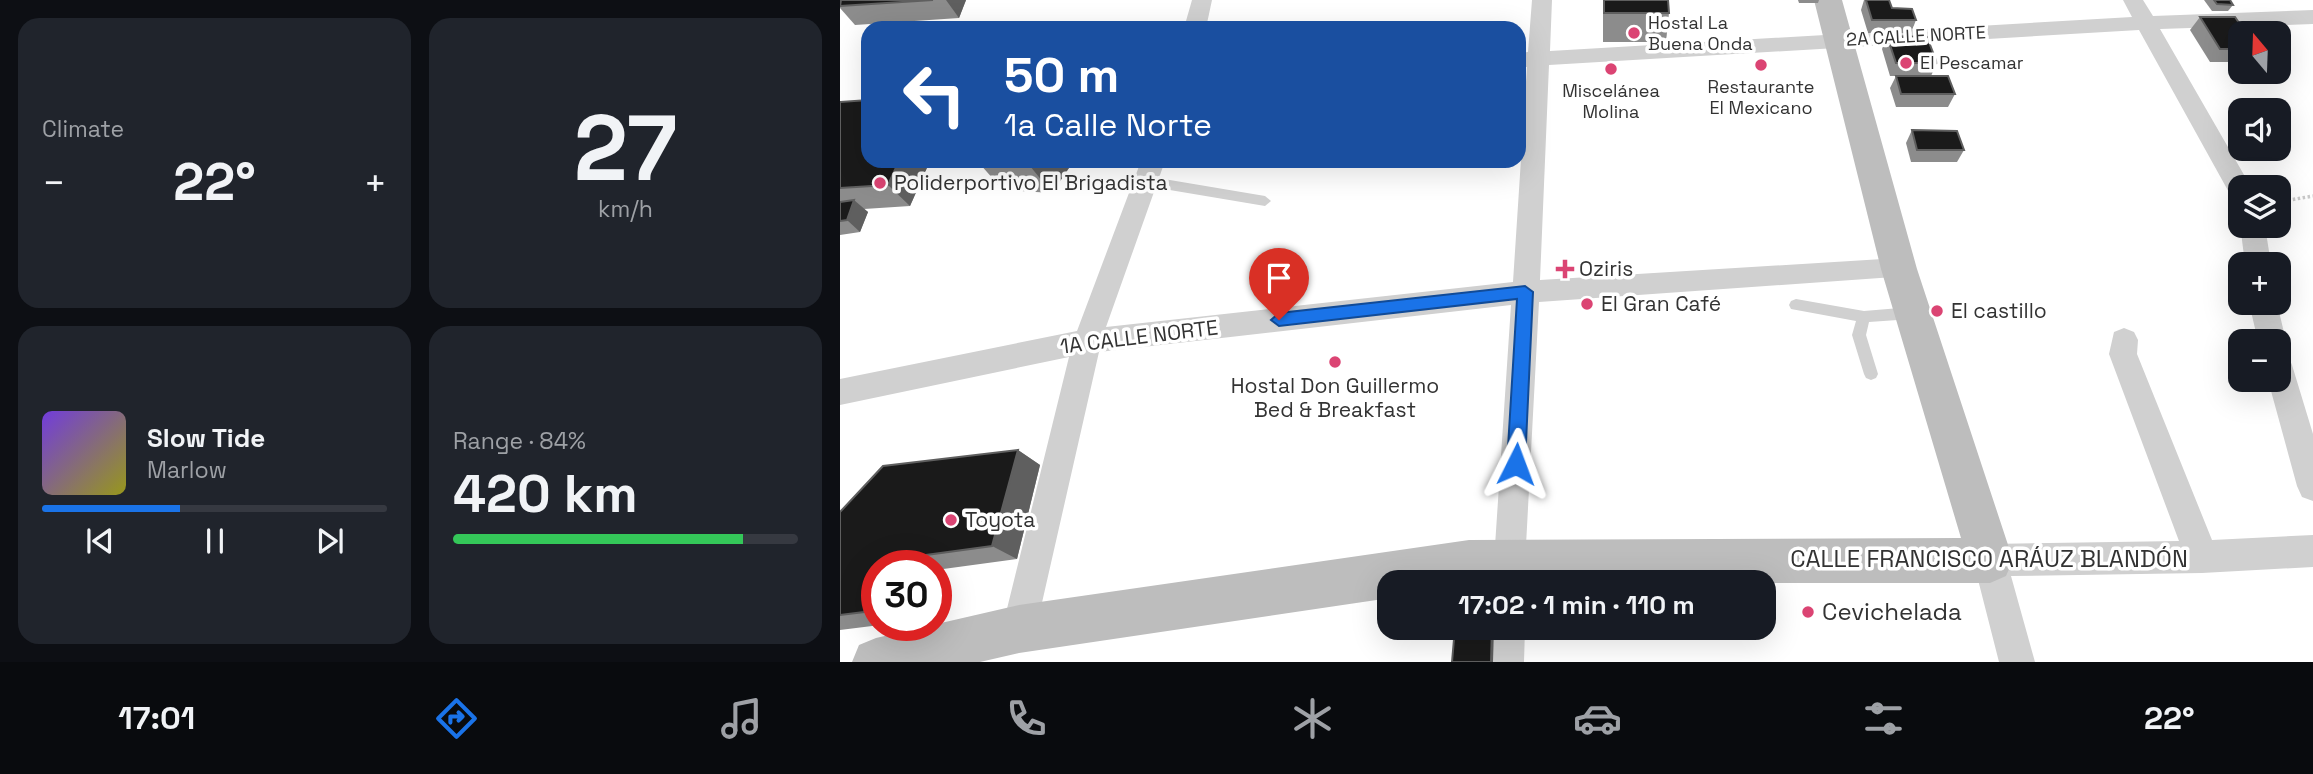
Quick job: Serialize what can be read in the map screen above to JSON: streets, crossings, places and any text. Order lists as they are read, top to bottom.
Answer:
{
  "streets": {
    "street": ["2A CALLE NORTE", "1A CALLE NORTE", "CALLE FRANCISCO ARÁUZ BLANDÓN"]
  },
  "places": {
    "other": [
      "Hostal La Buena Onda",
      "El Pescamar",
      "Restaurante El Mexicano",
      "Miscelánea Molina",
      "Poliderportivo El Brigadista",
      "El Gran Café",
      "El castillo",
      "Hostal Don Guillermo Bed & Breakfast",
      "Toyota",
      "Cevichelada"
    ],
    "health": ["Oziris"]
  },
  "north": "top",
  "page": {
    "tile": [
      "Climate",
      ["27", "km/h"],
      ["Range · 84%", "420 km"]
    ],
    "map_buttons": ["+", "−"],
    "turn": ["50 m", "1a Calle Norte"],
    "heat": ["−", "22°", "+"],
    "song": ["Slow Tide", "Marlow"],
    "limit": "30",
    "trip": "17:02 · 1 min · 110 m",
    "tabs": ["17:01", "22°"]
  }
}
